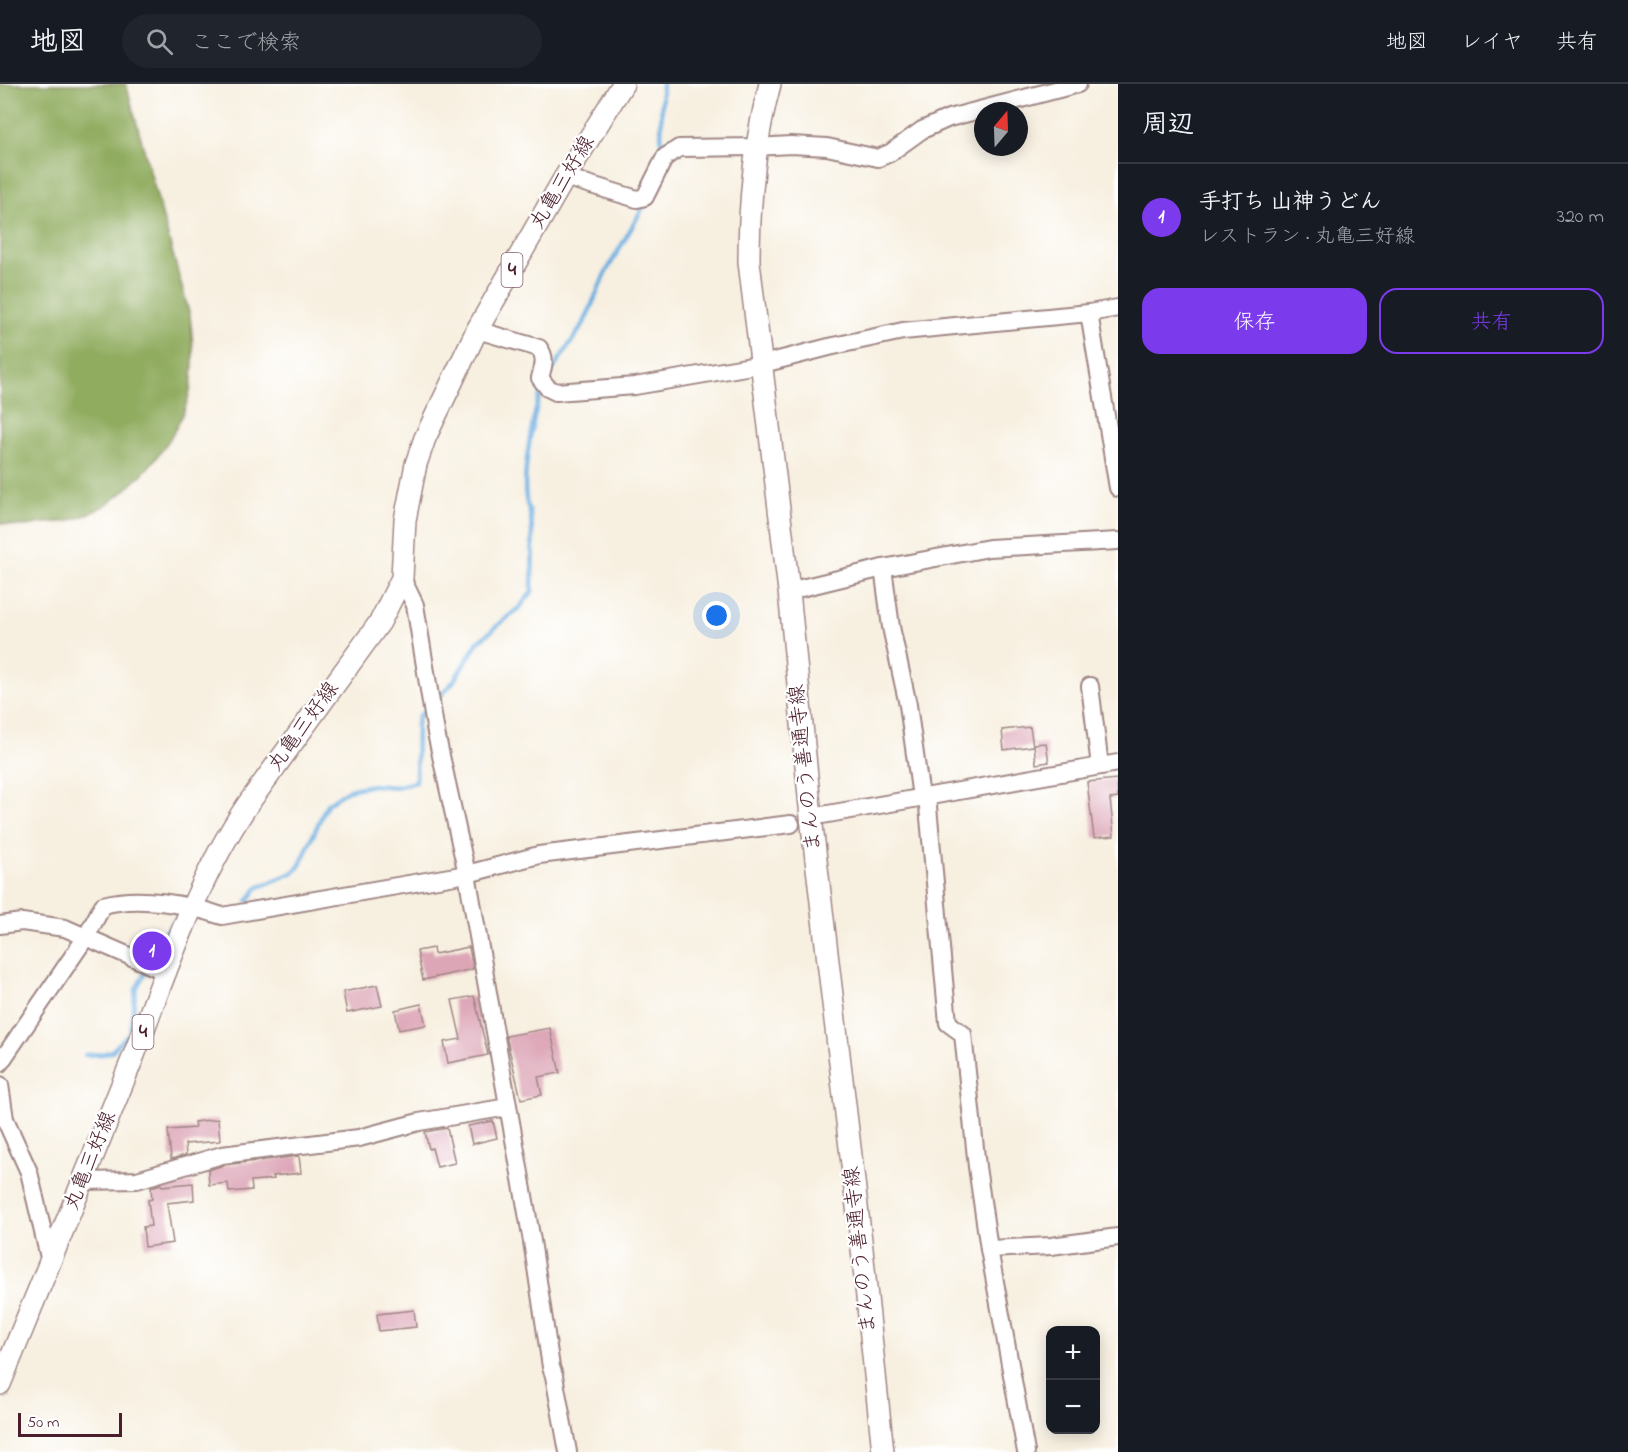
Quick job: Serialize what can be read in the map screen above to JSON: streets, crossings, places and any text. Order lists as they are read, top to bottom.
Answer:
{
  "streets": {
    "main road": ["丸亀三好線", "4", "まんのう善通寺線"]
  },
  "scale_bar": "50 m",
  "north": "top",
  "page": {
    "header": "地図",
    "search": "ここで検索",
    "nav": ["地図", "レイヤ", "共有"],
    "heading": "周辺",
    "list": [
      {
        "mark": "1",
        "name": "手打ち 山神うどん",
        "note": "レストラン · 丸亀三好線",
        "value": "320 m"
      }
    ],
    "buttons": ["保存", "共有"],
    "pins": "1",
    "map_buttons": ["+", "−"],
    "scale": "50 m"
  }
}
